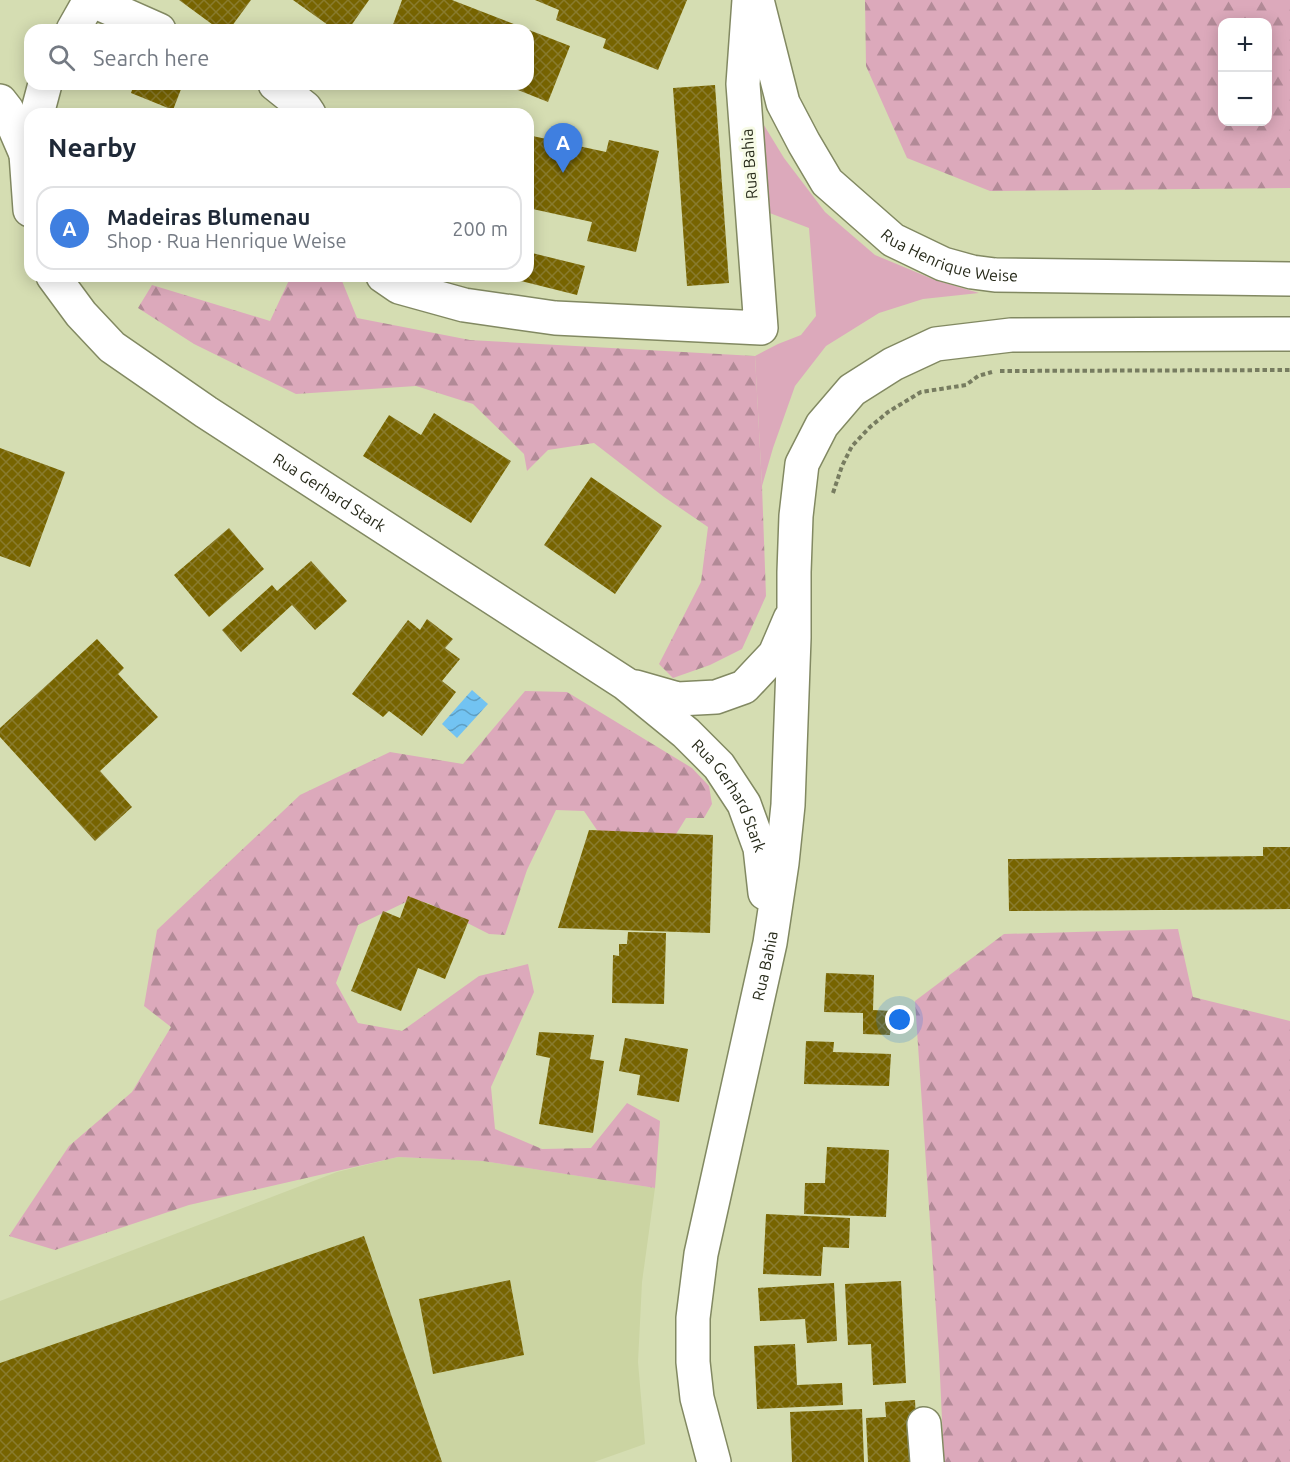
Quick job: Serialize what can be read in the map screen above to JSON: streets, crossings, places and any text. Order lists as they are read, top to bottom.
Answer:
{
  "streets": {
    "main road": ["Rua Bahia", "Rua Henrique Weise", "Rua Gerhard Stark"]
  },
  "crossings": [
    ["Rua Bahia", "Rua Gerhard Stark"]
  ],
  "page": {
    "map_buttons": ["+", "−"],
    "search": "Search here",
    "heading": "Nearby",
    "pins": "A",
    "list": [
      {
        "mark": "A",
        "name": "Madeiras Blumenau",
        "note": "Shop · Rua Henrique Weise",
        "value": "200 m"
      }
    ]
  }
}
